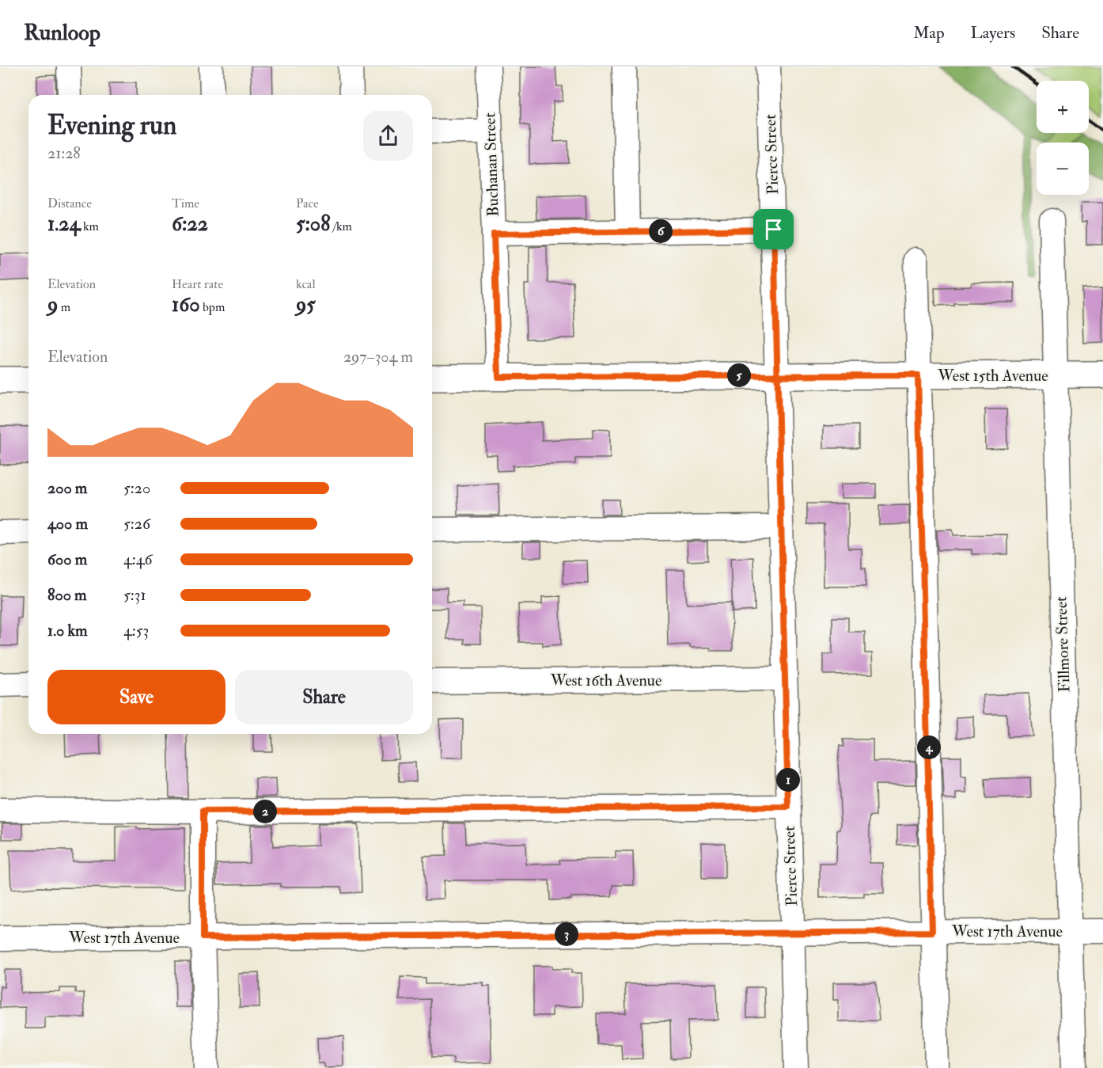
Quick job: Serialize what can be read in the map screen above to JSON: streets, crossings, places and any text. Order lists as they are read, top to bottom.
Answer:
{
  "streets": {
    "main road": ["West 15th Avenue"],
    "street": [
      "Pierce Street",
      "Buchanan Street",
      "Fillmore Street",
      "West 16th Avenue",
      "West 17th Avenue"
    ]
  },
  "crossings": [
    ["Pierce Street", "West 15th Avenue"],
    ["Pierce Street", "West 16th Avenue"],
    ["Pierce Street", "West 17th Avenue"],
    ["Buchanan Street", "West 15th Avenue"],
    ["West 15th Avenue", "Fillmore Street"],
    ["Fillmore Street", "West 17th Avenue"]
  ],
  "page": {
    "header": "Runloop",
    "nav": ["Map", "Layers", "Share"],
    "map_buttons": ["+", "−"],
    "heading": ["Evening run", "21:28"],
    "stats": [
      ["Distance", "1.24 km"],
      ["Time", "6:22"],
      ["Pace", "5:08 /km"],
      ["Elevation", "9 m"],
      ["Heart rate", "160 bpm"],
      ["kcal", "95"]
    ],
    "pins": [
      "6",
      "5",
      "4",
      "1",
      "2",
      "3"
    ],
    "chart": ["Elevation", "297–304 m"],
    "list": [
      {
        "name": "200 m",
        "note": "5:20"
      },
      {
        "name": "400 m",
        "note": "5:26"
      },
      {
        "name": "600 m",
        "note": "4:46"
      },
      {
        "name": "800 m",
        "note": "5:31"
      },
      {
        "name": "1.0 km",
        "note": "4:53"
      }
    ],
    "buttons": ["Save", "Share"]
  }
}
